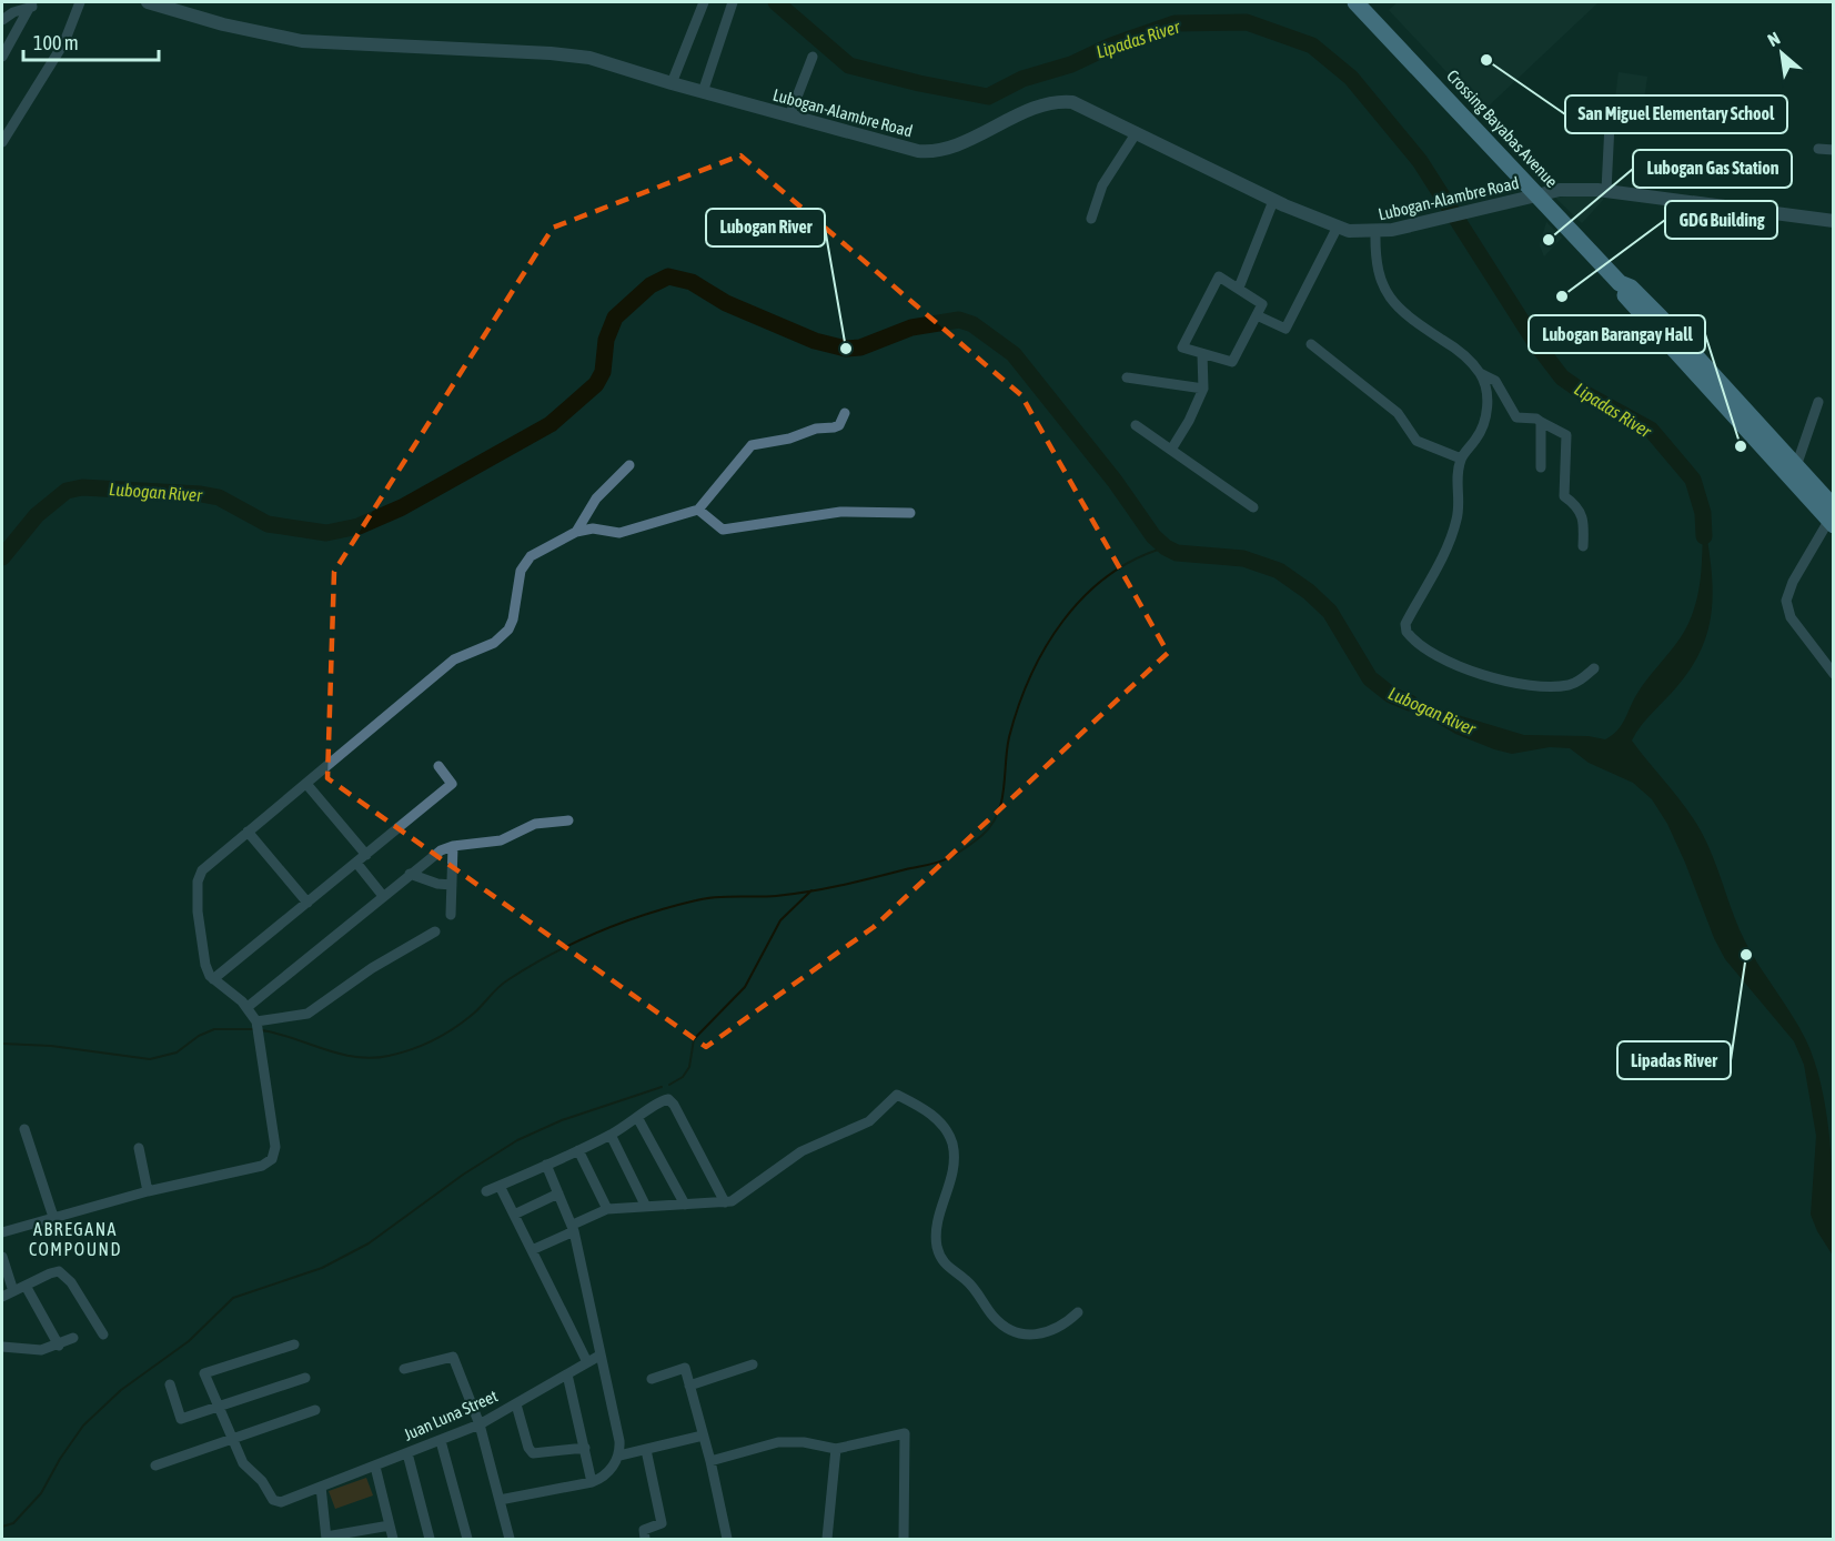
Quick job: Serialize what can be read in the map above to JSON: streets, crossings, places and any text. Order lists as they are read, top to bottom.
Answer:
{
  "streets": {
    "main road": ["Crossing Bayabas Avenue"],
    "street": ["Lubogan-Alambre Road", "Juan Luna Street"]
  },
  "crossings": [
    ["Lubogan-Alambre Road", "Crossing Bayabas Avenue"]
  ],
  "districts": ["ABREGANA COMPOUND"],
  "water": ["Lipadas River", "Lubogan River"],
  "places": [
    "San Miguel Elementary School",
    "Lubogan Gas Station",
    "GDG Building",
    "Lubogan River",
    "Lubogan Barangay Hall",
    "Lipadas River"
  ],
  "scale_bar": "100 m",
  "north": "top left"
}
